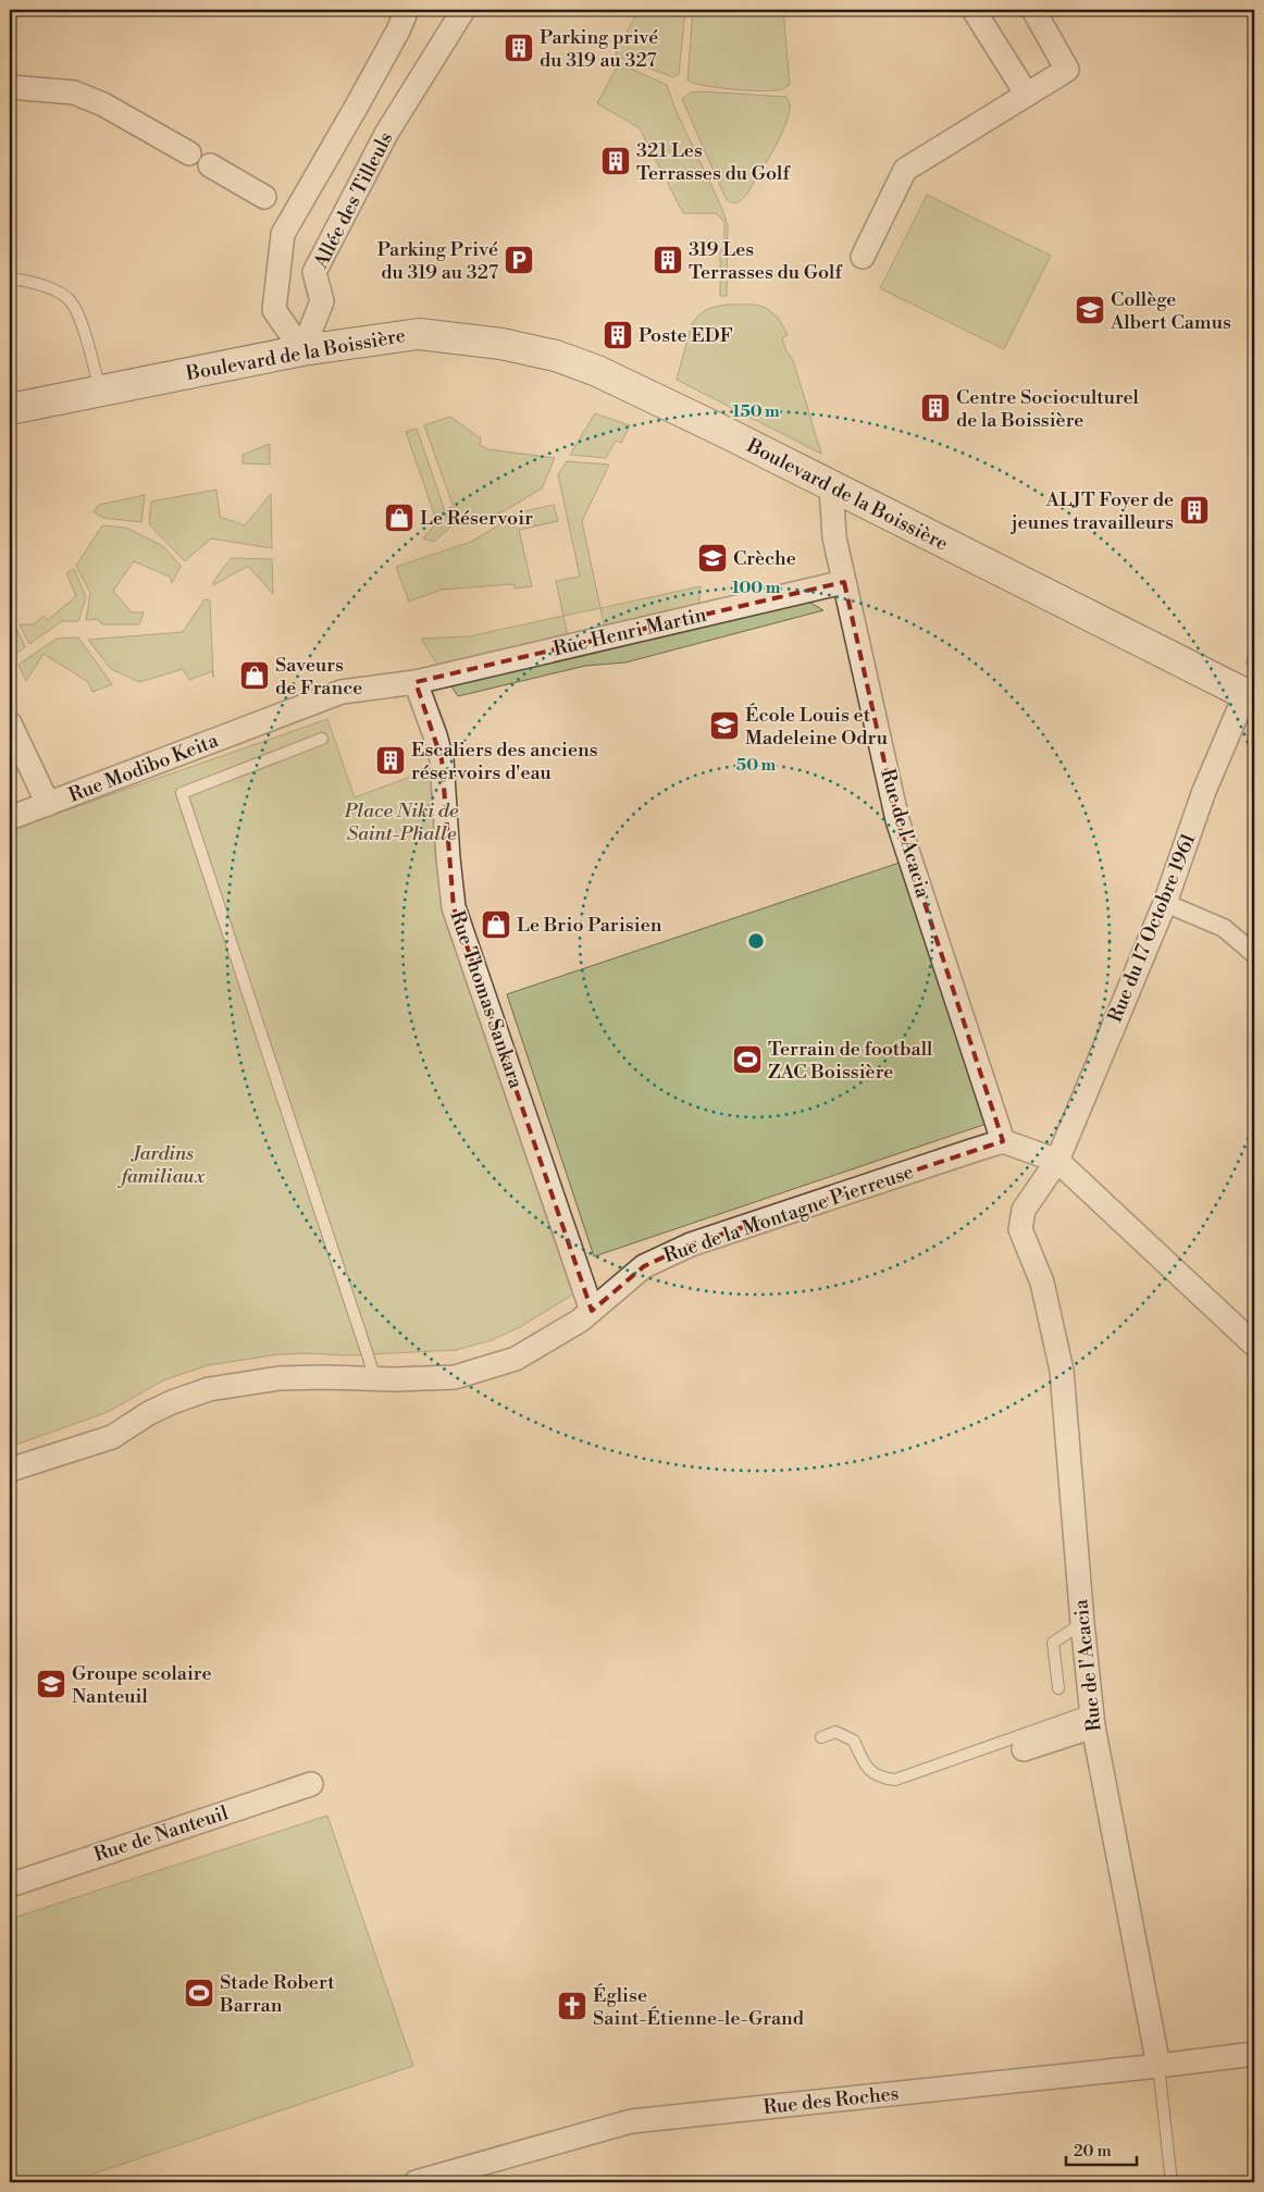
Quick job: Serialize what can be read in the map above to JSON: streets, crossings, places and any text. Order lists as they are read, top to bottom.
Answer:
{
  "streets": {
    "main road": ["Boulevard de la Boissière"],
    "street": [
      "Allée des Tilleuls",
      "Rue Henri Martin",
      "Rue Modibo Keita",
      "Rue de l'Acacia",
      "Rue du 17 Octobre 1961",
      "Rue Thomas Sankara",
      "Rue de la Montagne Pierreuse",
      "Rue de Nanteuil",
      "Rue des Roches"
    ]
  },
  "crossings": [
    ["Allée des Tilleuls", "Boulevard de la Boissière"],
    ["Boulevard de la Boissière", "Rue de l'Acacia"],
    ["Boulevard de la Boissière", "Rue du 17 Octobre 1961"],
    ["Rue Henri Martin", "Rue Modibo Keita"],
    ["Rue Henri Martin", "Rue de l'Acacia"],
    ["Rue Henri Martin", "Rue Thomas Sankara"],
    ["Rue de l'Acacia", "Rue du 17 Octobre 1961"],
    ["Rue de l'Acacia", "Rue de la Montagne Pierreuse"],
    ["Rue de l'Acacia", "Rue des Roches"],
    ["Rue Thomas Sankara", "Rue de la Montagne Pierreuse"]
  ],
  "parks": ["Place Niki de Saint-Phalle", "Jardins familiaux"],
  "places": {
    "building": [
      "Parking privé du 319 au 327",
      "321 Les Terrasses du Golf",
      "319 Les Terrasses du Golf",
      "Poste EDF",
      "Centre Socioculturel de la Boissière",
      "ALJT Foyer de jeunes travailleurs",
      "Escaliers des anciens réservoirs d'eau"
    ],
    "parking": ["Parking Privé du 319 au 327"],
    "school or university": [
      "Collège Albert Camus",
      "Crèche",
      "École Louis et Madeleine Odru",
      "Groupe scolaire Nanteuil"
    ],
    "shop": ["Le Réservoir", "Saveurs de France", "Le Brio Parisien"],
    "sports": ["Terrain de football ZAC Boissière", "Stade Robert Barran"],
    "church": ["Église Saint-Étienne-le-Grand"]
  },
  "scale_bar": "20 m",
  "rings": ["150 m", "100 m", "50 m"]
}
